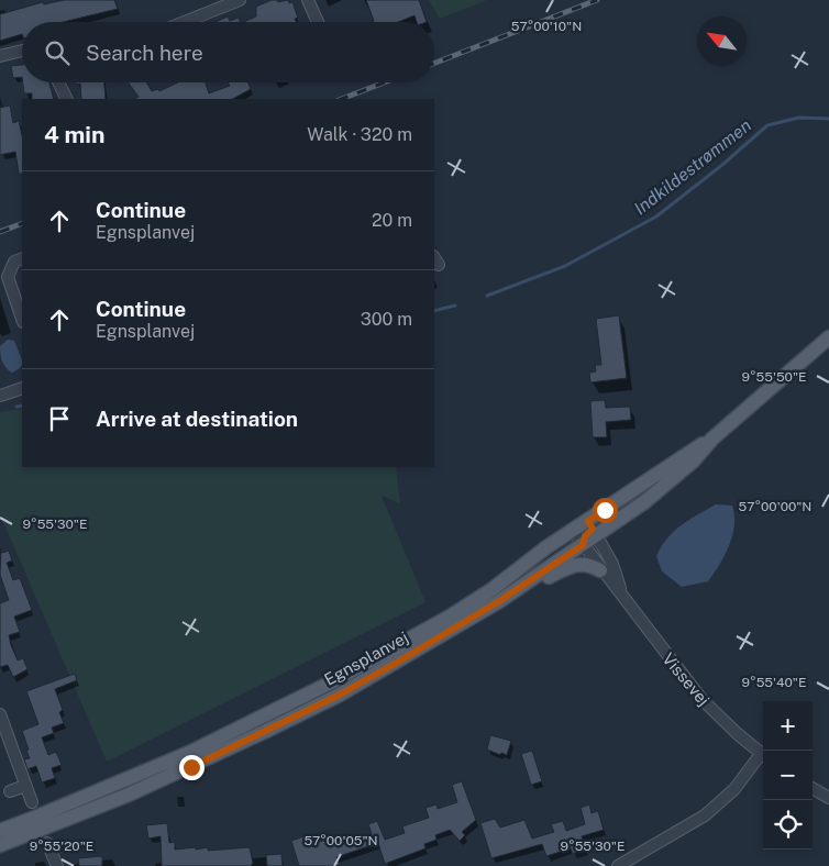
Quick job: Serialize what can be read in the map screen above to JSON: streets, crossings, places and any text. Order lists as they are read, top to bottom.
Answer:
{
  "streets": {
    "main road": ["Egnsplanvej"],
    "street": ["Vissevej"]
  },
  "crossings": [
    ["Egnsplanvej", "Vissevej"]
  ],
  "water": ["Indkildestrømmen"],
  "north": "top left",
  "page": {
    "search": "Search here",
    "heading": ["4 min", "Walk · 320 m"],
    "list": [
      ["Continue", "Egnsplanvej", "20 m"],
      ["Continue", "Egnsplanvej", "300 m"],
      "Arrive at destination"
    ],
    "map_buttons": ["+", "−"]
  },
  "coordinates": [
    "57°00'10\"N",
    "9°55'50\"E",
    "57°00'00\"N",
    "9°55'30\"E",
    "9°55'40\"E",
    "57°00'05\"N",
    "9°55'20\"E"
  ]
}
